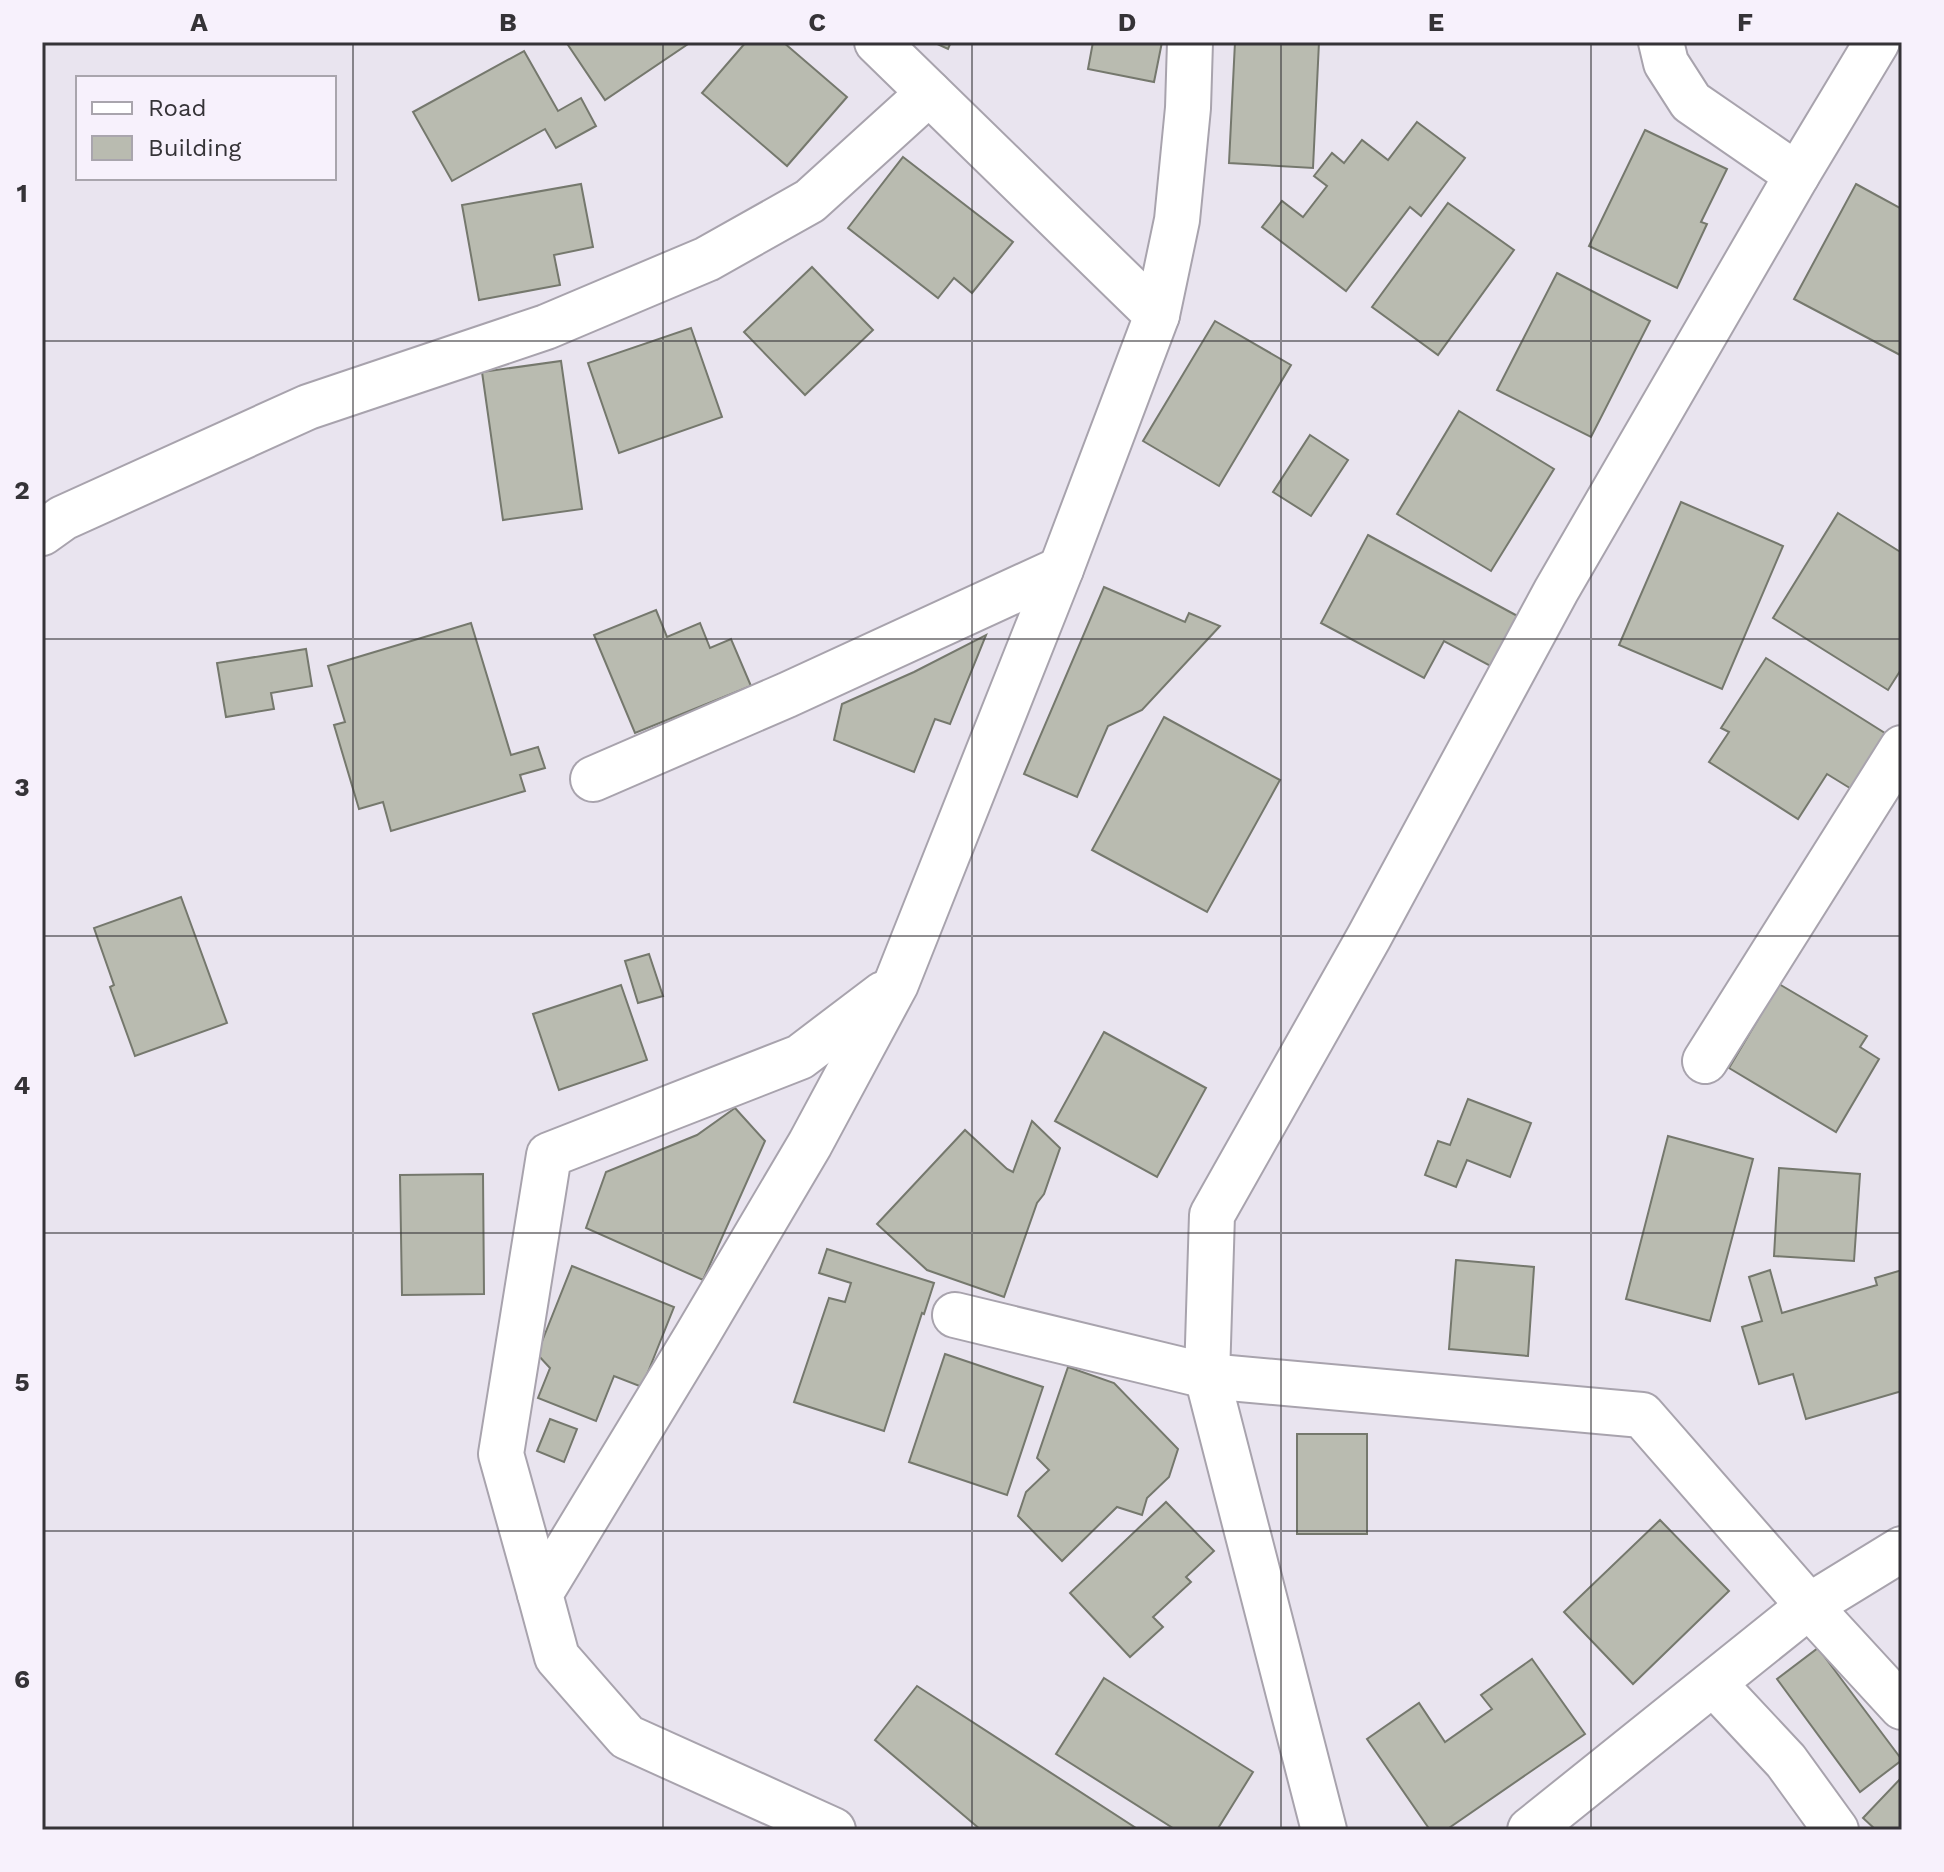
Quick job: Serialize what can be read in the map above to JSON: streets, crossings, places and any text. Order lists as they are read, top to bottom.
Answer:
{
  "legend": ["Road", "Building"],
  "grid": {
    "columns": [
      "A",
      "B",
      "C",
      "D",
      "E",
      "F"
    ],
    "rows": [
      "1",
      "2",
      "3",
      "4",
      "5",
      "6"
    ]
  }
}
